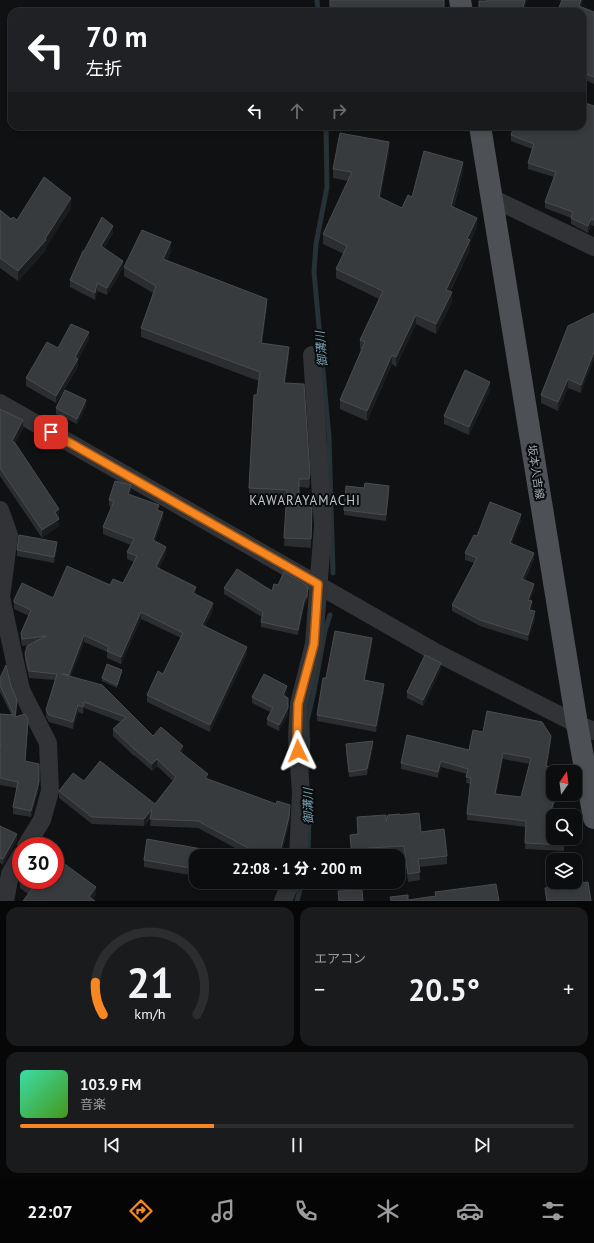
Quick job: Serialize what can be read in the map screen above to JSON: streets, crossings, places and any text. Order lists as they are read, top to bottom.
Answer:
{
  "streets": {
    "main road": ["坂本人吉線"]
  },
  "districts": ["KAWARAYAMACHI"],
  "water": ["御溝川"],
  "north": "top",
  "page": {
    "turn": ["70 m", "左折"],
    "limit": "30",
    "trip": "22:08 · 1 分 · 200 m",
    "tile": "エアコン",
    "heat": ["−", "20.5°", "+"],
    "song": ["103.9 FM", "音楽"],
    "tabs": "22:07",
    "gauge": ["21", "km/h"]
  }
}
